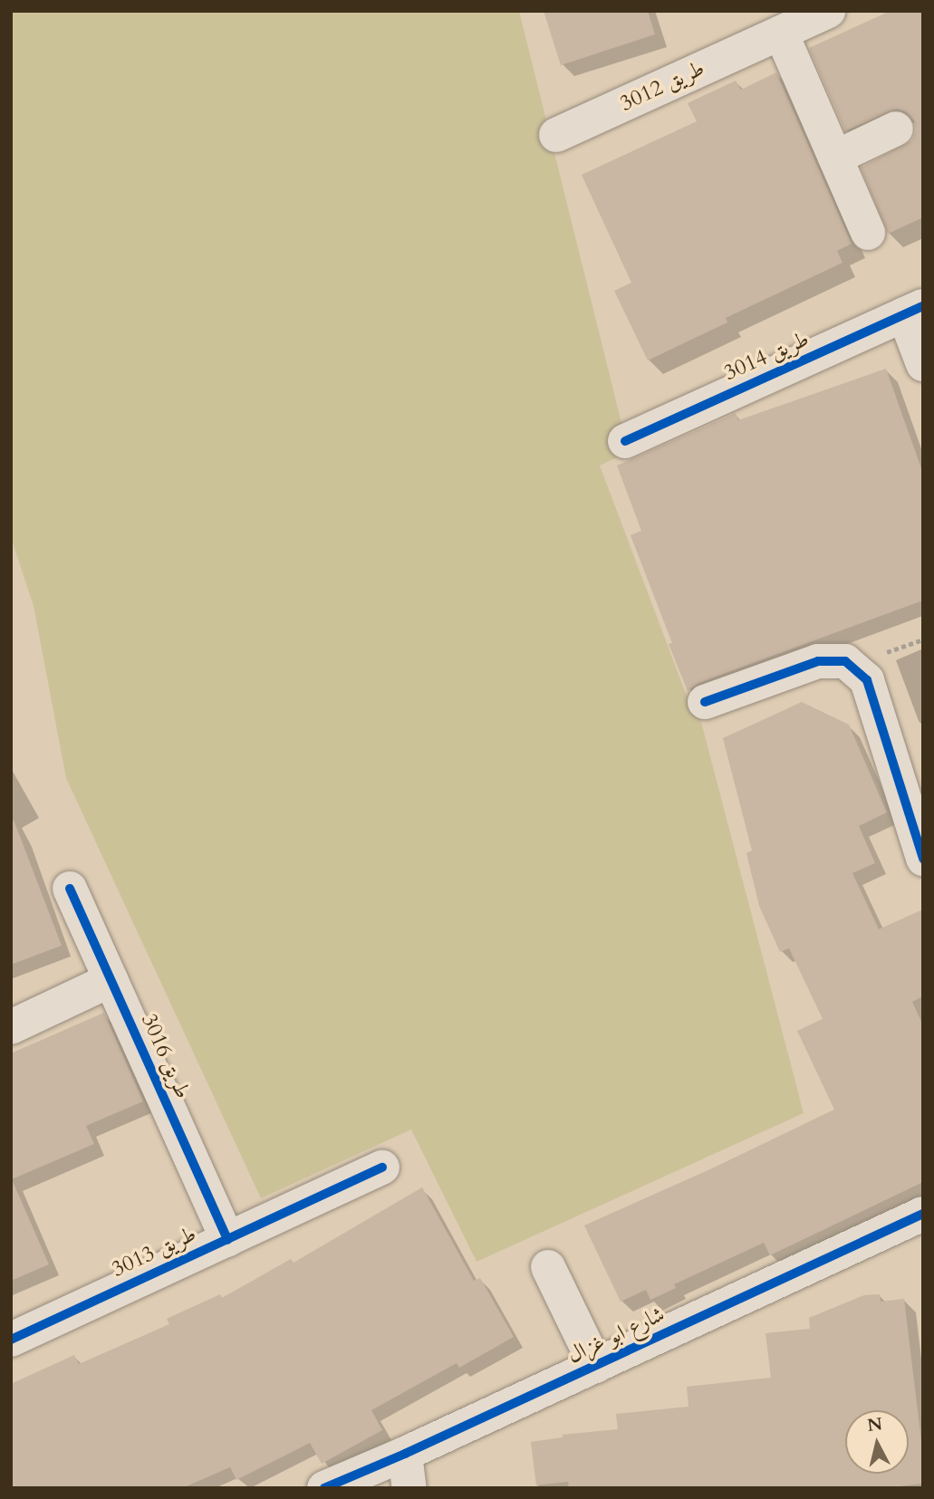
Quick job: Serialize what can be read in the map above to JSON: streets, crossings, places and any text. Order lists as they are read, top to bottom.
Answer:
{
  "streets": {
    "street": [
      "طريق 3012",
      "طريق 3014",
      "طريق 3016",
      "طريق 3013",
      "شارع ابو غزال"
    ]
  },
  "crossings": [
    ["طريق 3016", "طريق 3013"]
  ],
  "north": "top"
}
